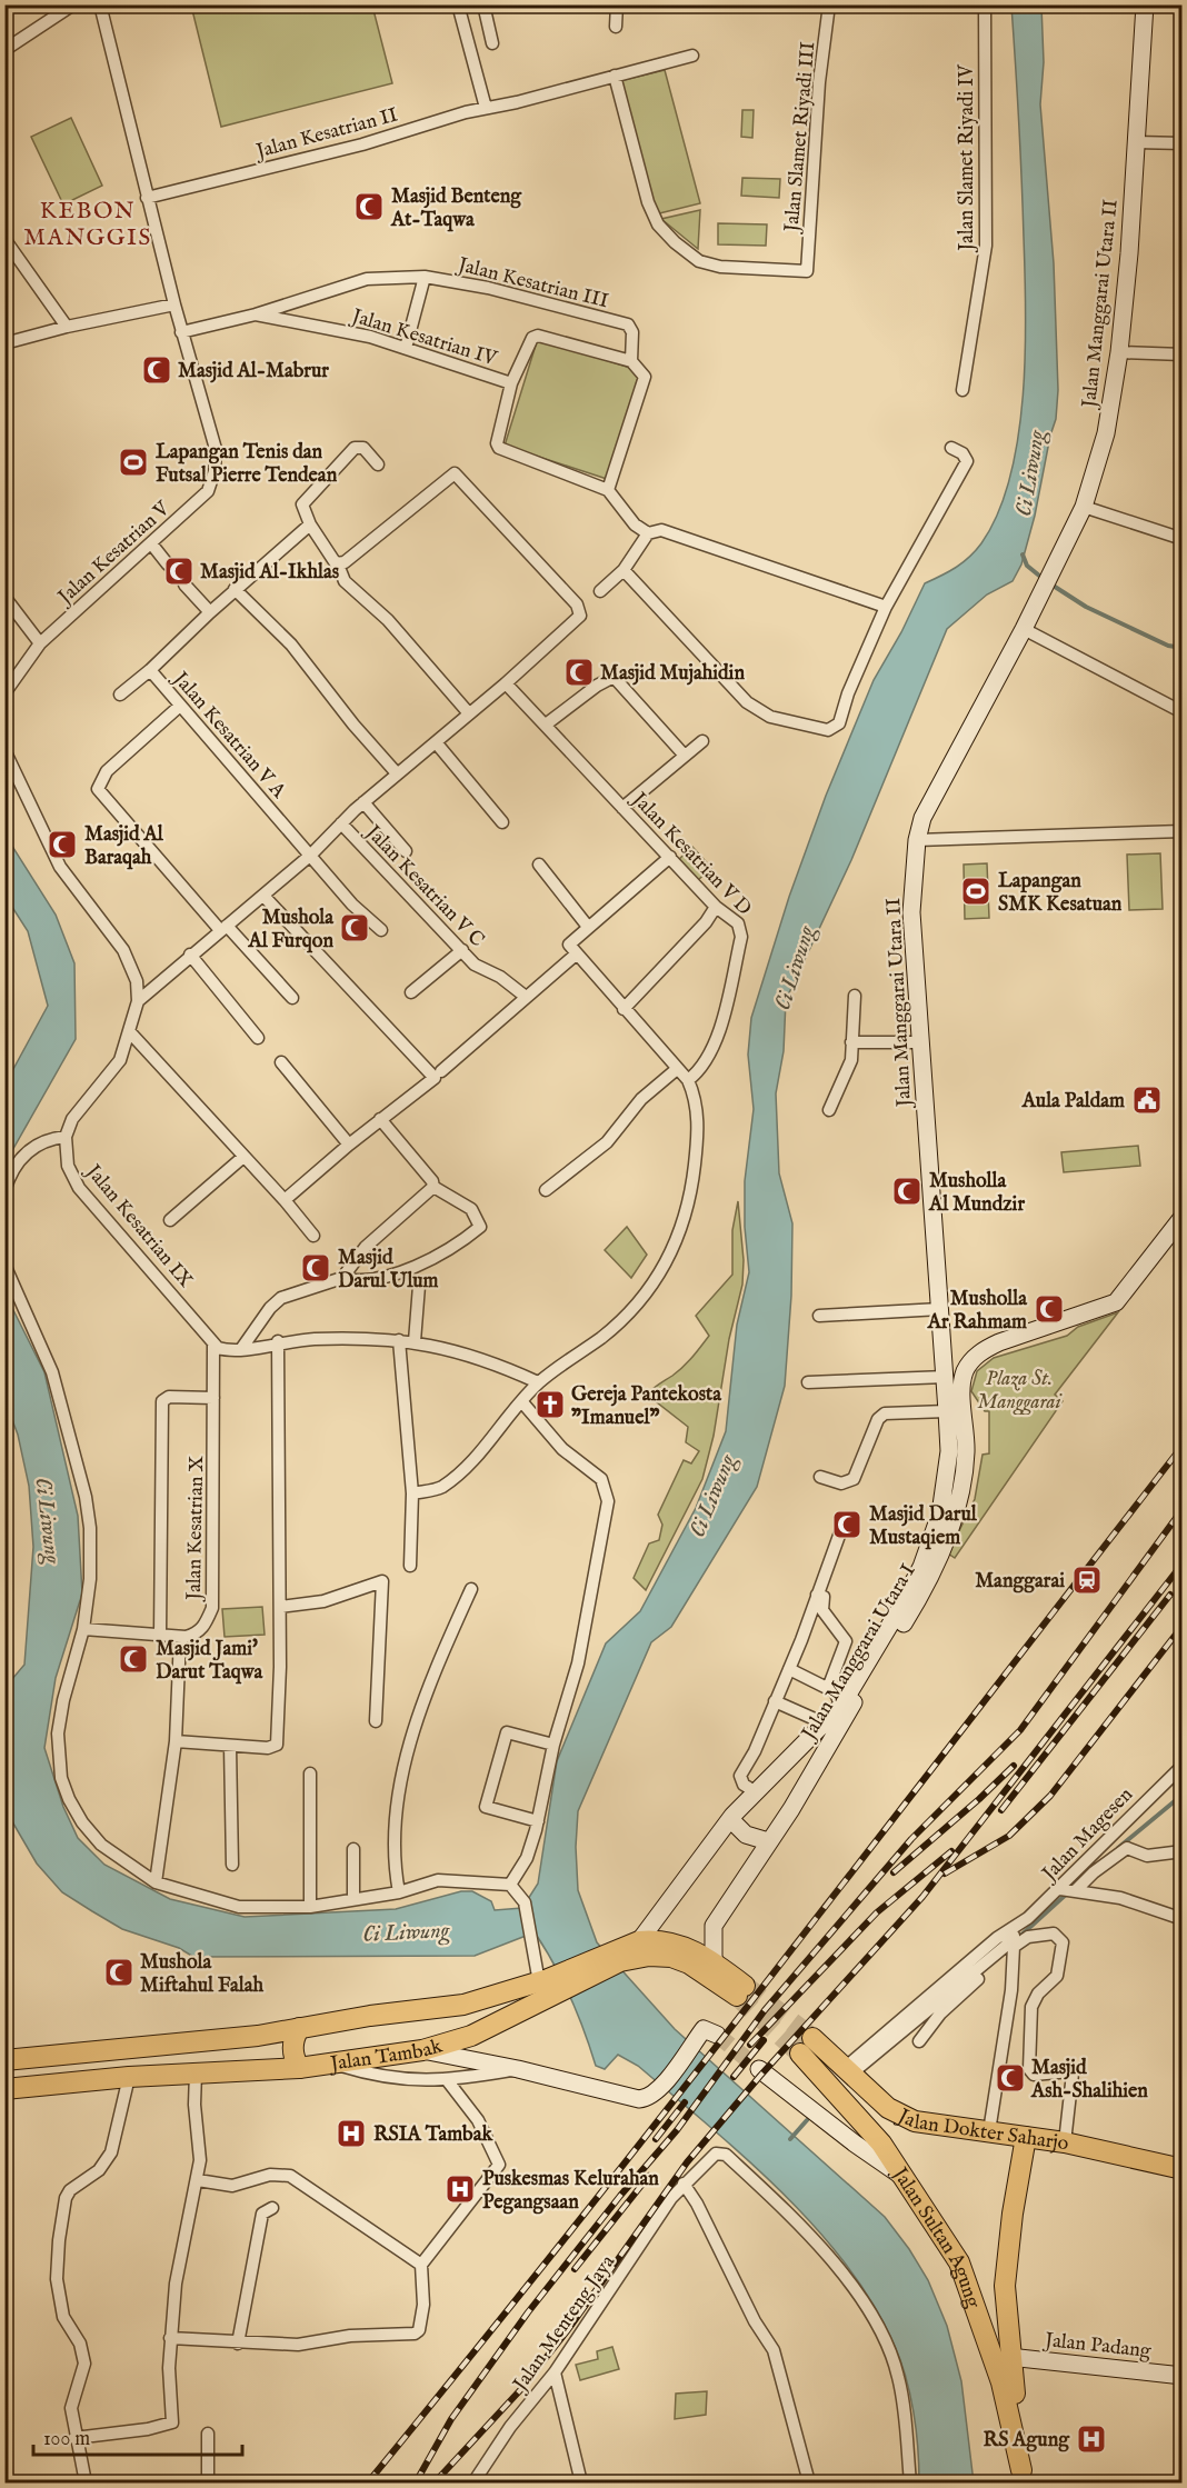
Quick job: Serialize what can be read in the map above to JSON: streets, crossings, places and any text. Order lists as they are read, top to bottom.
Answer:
{
  "streets": {
    "main road": ["Jalan Tambak", "Jalan Dokter Saharjo", "Jalan Sultan Agung"],
    "street": [
      "Jalan Kesatrian II",
      "Jalan Slamet Riyadi III",
      "Jalan Slamet Riyadi IV",
      "Jalan Kesatrian III",
      "Jalan Manggarai Utara II",
      "Jalan Kesatrian IV",
      "Jalan Kesatrian V",
      "Jalan Kesatrian V A",
      "Jalan Kesatrian V D",
      "Jalan Kesatrian V C",
      "Jalan Kesatrian IX",
      "Jalan Kesatrian X",
      "Jalan Manggarai Utara I",
      "Jalan Magesen",
      "Jalan Menteng Jaya",
      "Jalan Padang"
    ]
  },
  "crossings": [
    ["Jalan Kesatrian II", "Jalan Slamet Riyadi III"],
    ["Jalan Kesatrian III", "Jalan Kesatrian IV"],
    ["Jalan Kesatrian III", "Jalan Kesatrian V"],
    ["Jalan Manggarai Utara II", "Jalan Tambak"],
    ["Jalan Kesatrian IX", "Jalan Kesatrian X"],
    ["Jalan Manggarai Utara I", "Jalan Tambak"],
    ["Jalan Magesen", "Jalan Dokter Saharjo"],
    ["Jalan Dokter Saharjo", "Jalan Sultan Agung"],
    ["Jalan Sultan Agung", "Jalan Padang"]
  ],
  "districts": ["KEBON MANGGIS"],
  "water": ["Ci Liwung"],
  "parks": ["Plaza St. Manggarai"],
  "places": {
    "mosque": [
      "Masjid Benteng At-Taqwa",
      "Masjid Al-Mabrur",
      "Masjid Al-Ikhlas",
      "Masjid Mujahidin",
      "Masjid Al Baraqah",
      "Mushola Al Furqon",
      "Musholla Al Mundzir",
      "Masjid Darul Ulum",
      "Musholla Ar Rahmam",
      "Masjid Darul Mustaqiem",
      "Masjid Jami' Darut Taqwa",
      "Mushola Miftahul Falah",
      "Masjid Ash-Shalihien"
    ],
    "sports": ["Lapangan Tenis dan Futsal Pierre Tendean", "Lapangan SMK Kesatuan"],
    "public building": ["Aula Paldam"],
    "church": ["Gereja Pantekosta \"Imanuel\""],
    "station": ["Manggarai"],
    "hospital": ["RSIA Tambak", "Puskesmas Kelurahan Pegangsaan", "RS Agung"]
  },
  "scale_bar": "100 m"
}
